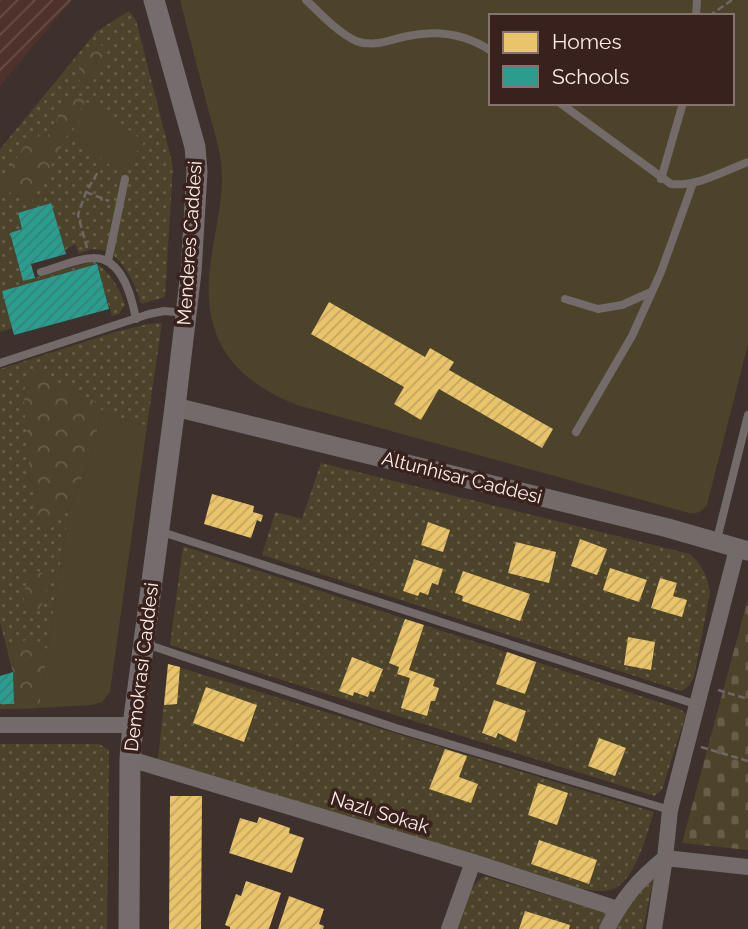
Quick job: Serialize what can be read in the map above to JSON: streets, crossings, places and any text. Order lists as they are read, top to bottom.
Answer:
{
  "streets": {
    "main road": ["Menderes Caddesi", "Demokrasi Caddesi"],
    "street": ["Altunhisar Caddesi", "Nazlı Sokak"]
  },
  "crossings": [
    ["Menderes Caddesi", "Altunhisar Caddesi"],
    ["Menderes Caddesi", "Demokrasi Caddesi"],
    ["Altunhisar Caddesi", "Demokrasi Caddesi"],
    ["Demokrasi Caddesi", "Nazlı Sokak"]
  ],
  "legend": ["Homes", "Schools"]
}
